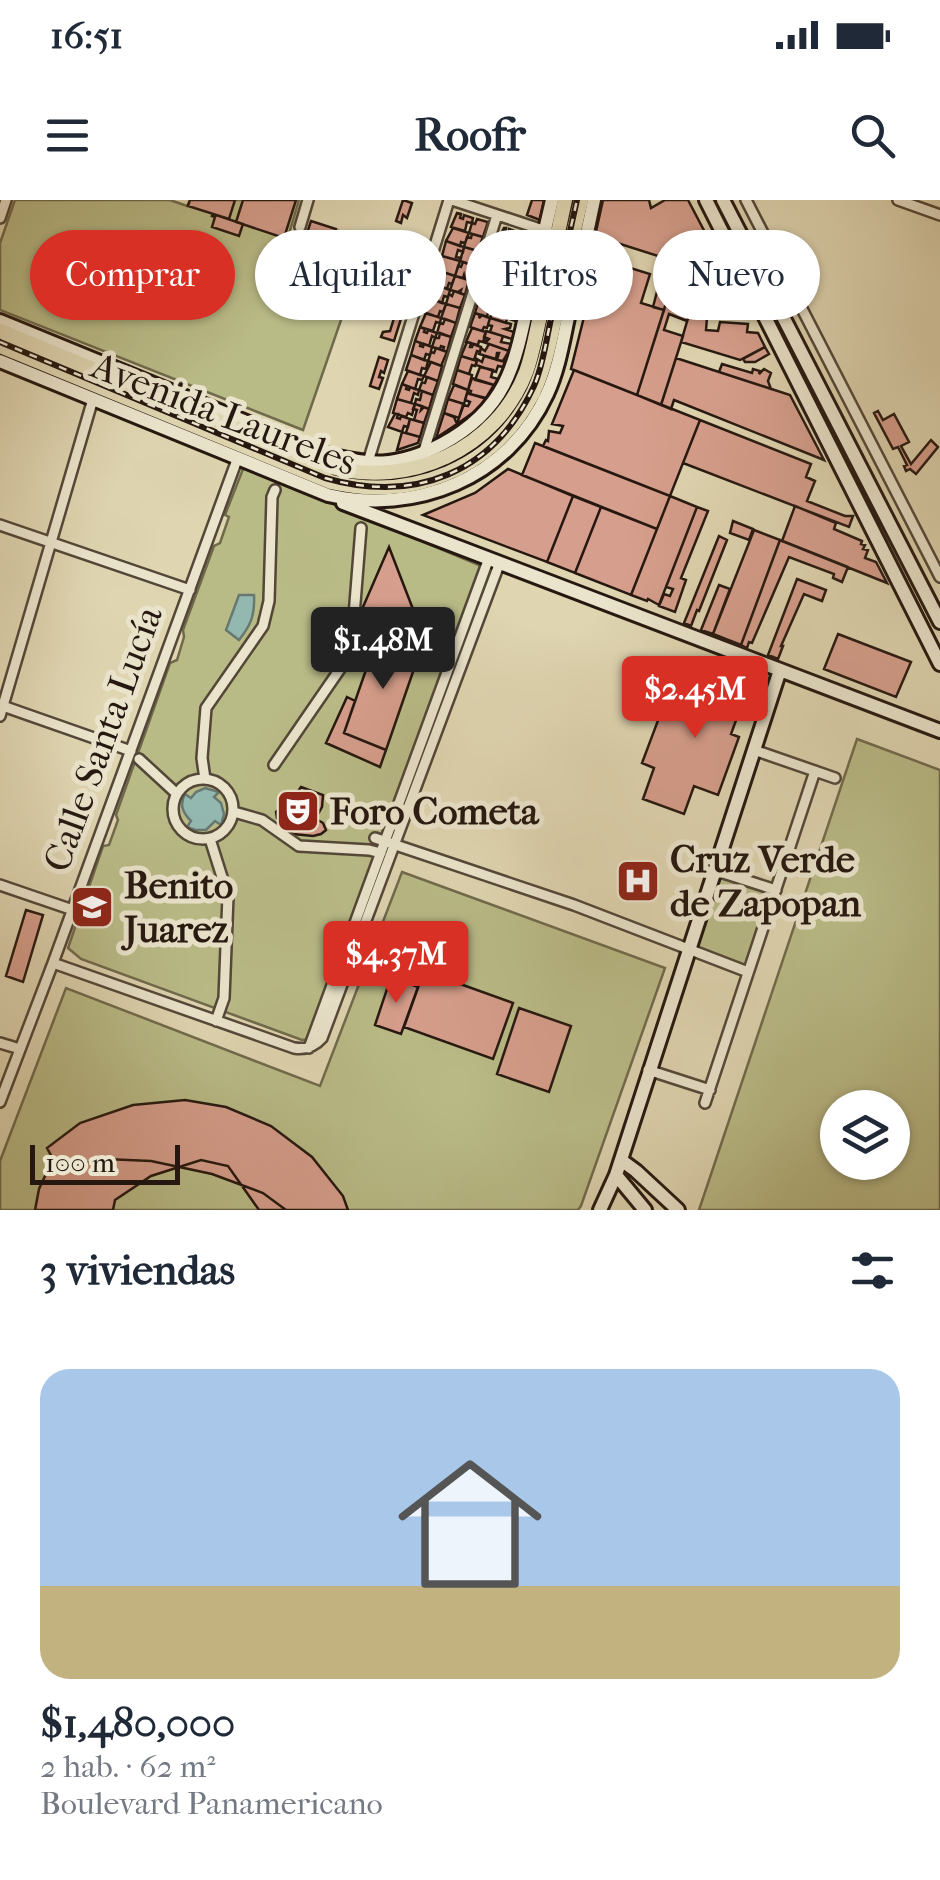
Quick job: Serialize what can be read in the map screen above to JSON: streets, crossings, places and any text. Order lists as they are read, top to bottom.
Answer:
{
  "streets": {
    "main road": ["Avenida Laureles"],
    "street": ["Calle Santa Lucía"]
  },
  "crossings": [
    ["Avenida Laureles", "Calle Santa Lucía"]
  ],
  "places": {
    "theatre": ["Foro Cometa"],
    "hospital": ["Cruz Verde de Zapopan"],
    "school or university": ["Benito Juarez"]
  },
  "scale_bar": "100 m",
  "page": {
    "status": "16:51",
    "header": "Roofr",
    "chip": [
      "Comprar",
      "Alquilar",
      "Filtros",
      "Nuevo"
    ],
    "price": ["$1.48M", "$2.45M", "$4.37M"],
    "scale": "100 m",
    "heading": "3 viviendas",
    "list": [
      {
        "name": "$1,480,000",
        "note": "2 hab. · 62 m² · Boulevard Panamericano"
      }
    ]
  }
}
